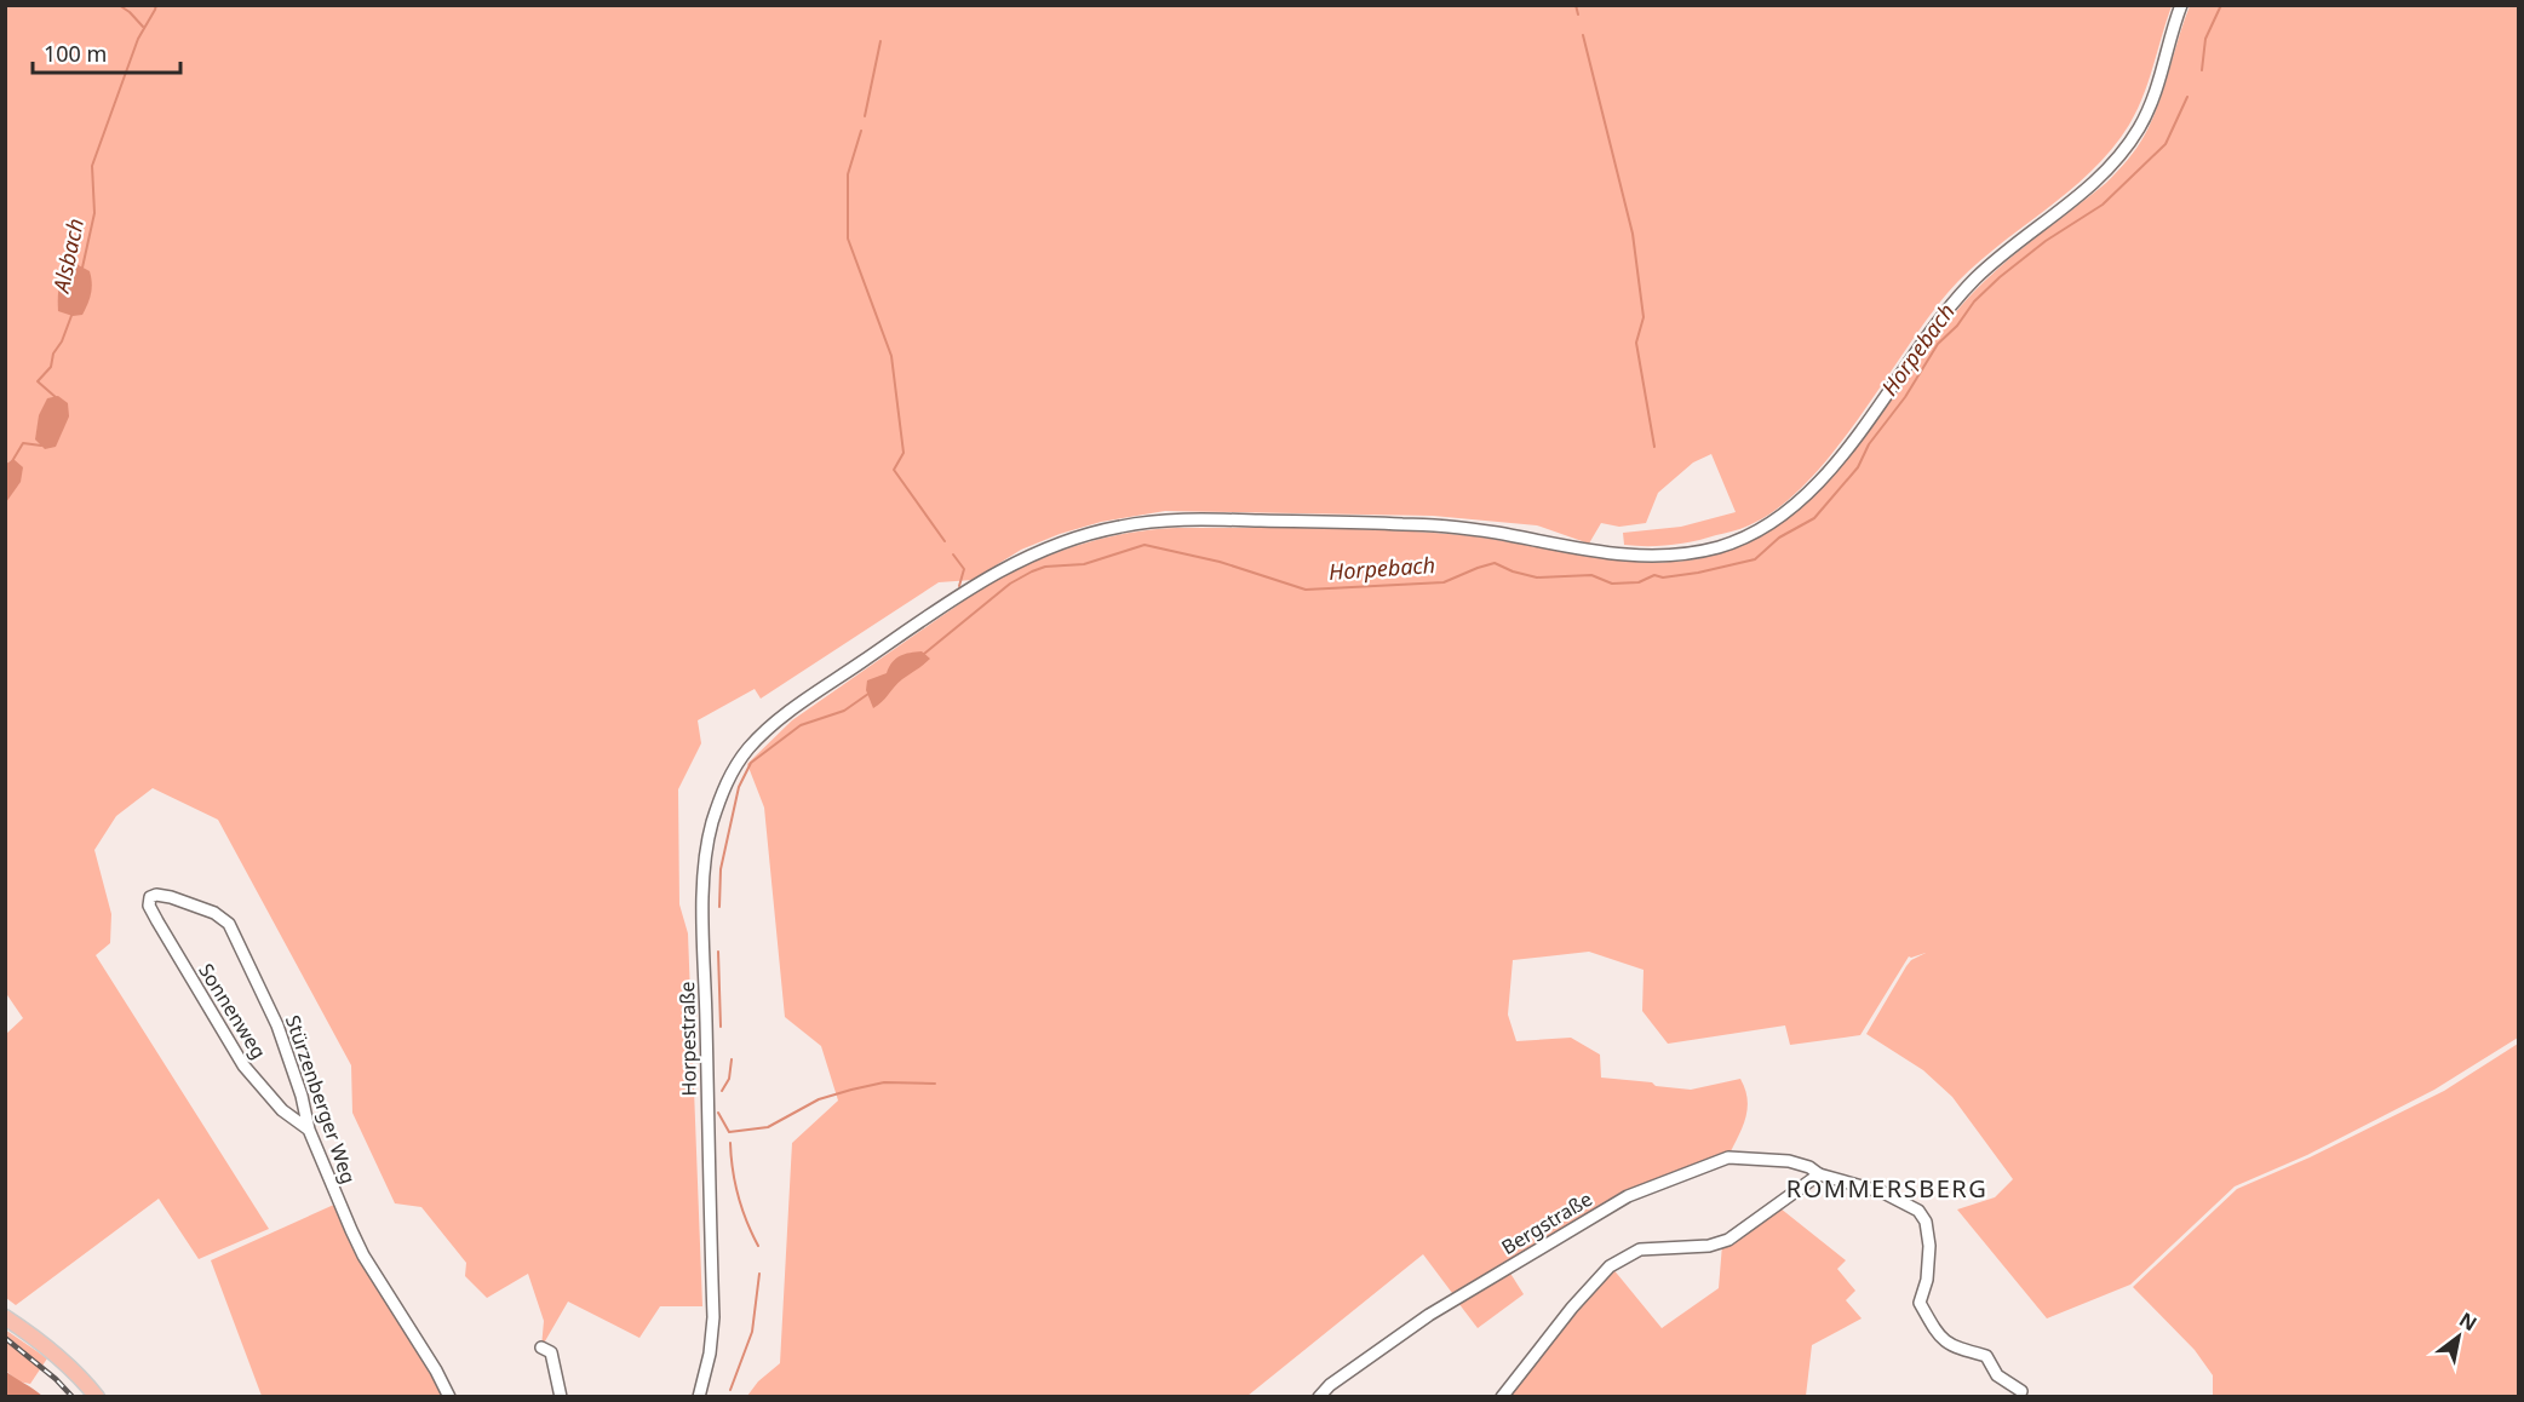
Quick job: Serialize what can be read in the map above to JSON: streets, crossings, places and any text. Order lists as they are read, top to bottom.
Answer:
{
  "streets": {
    "street": [
      "Sonnenweg",
      "Horpestraße",
      "Stürzenberger Weg",
      "Bergstraße"
    ]
  },
  "crossings": [
    ["Sonnenweg", "Stürzenberger Weg"]
  ],
  "districts": ["ROMMERSBERG"],
  "water": ["Alsbach", "Horpebach"],
  "scale_bar": "100 m",
  "north": "top right"
}
